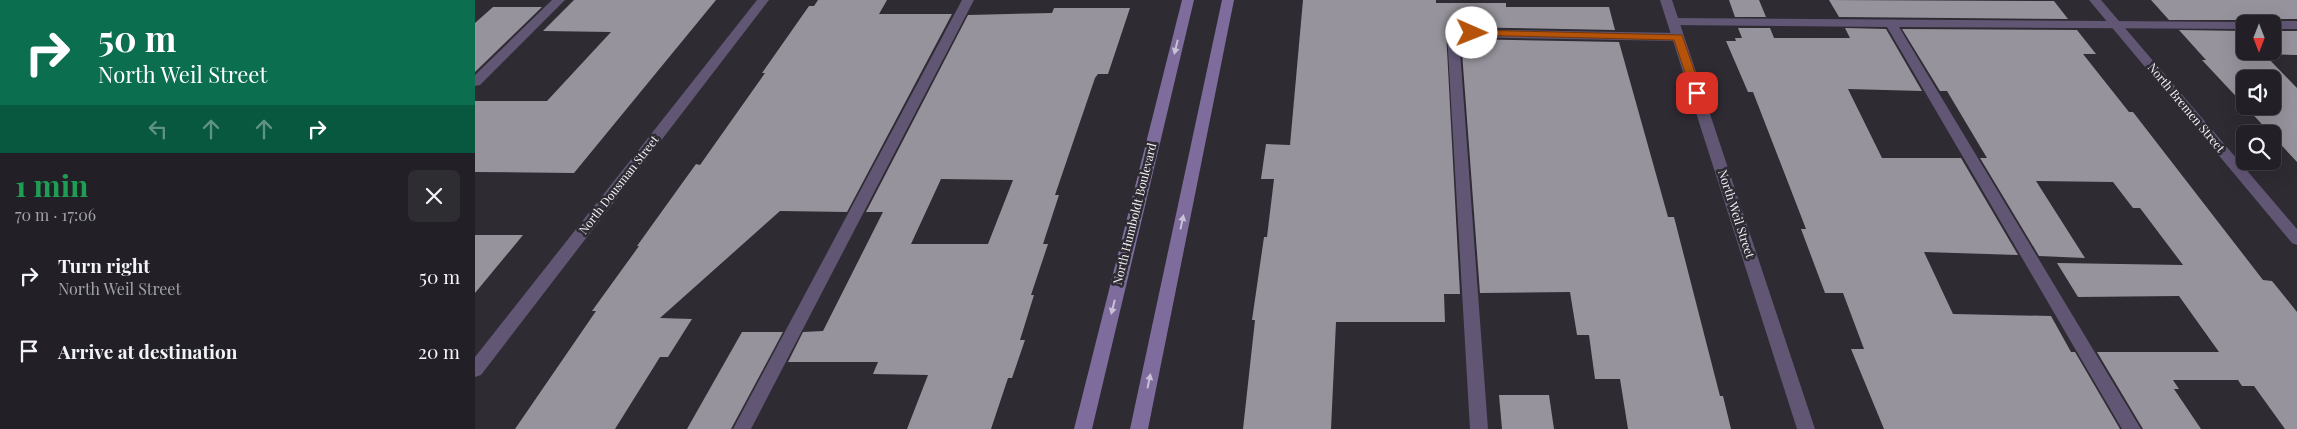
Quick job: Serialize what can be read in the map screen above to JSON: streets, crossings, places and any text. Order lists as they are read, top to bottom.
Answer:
{
  "streets": {
    "main road": ["North Humboldt Boulevard"],
    "street": ["North Bremen Street", "North Dousman Street", "North Weil Street"]
  },
  "north": "bottom",
  "page": {
    "turn": ["50 m", "North Weil Street"],
    "heading": ["1 min", "70 m · 17:06"],
    "list": [
      {
        "name": "Turn right",
        "note": "North Weil Street",
        "value": "50 m"
      },
      {
        "name": "Arrive at destination",
        "value": "20 m"
      }
    ]
  }
}
